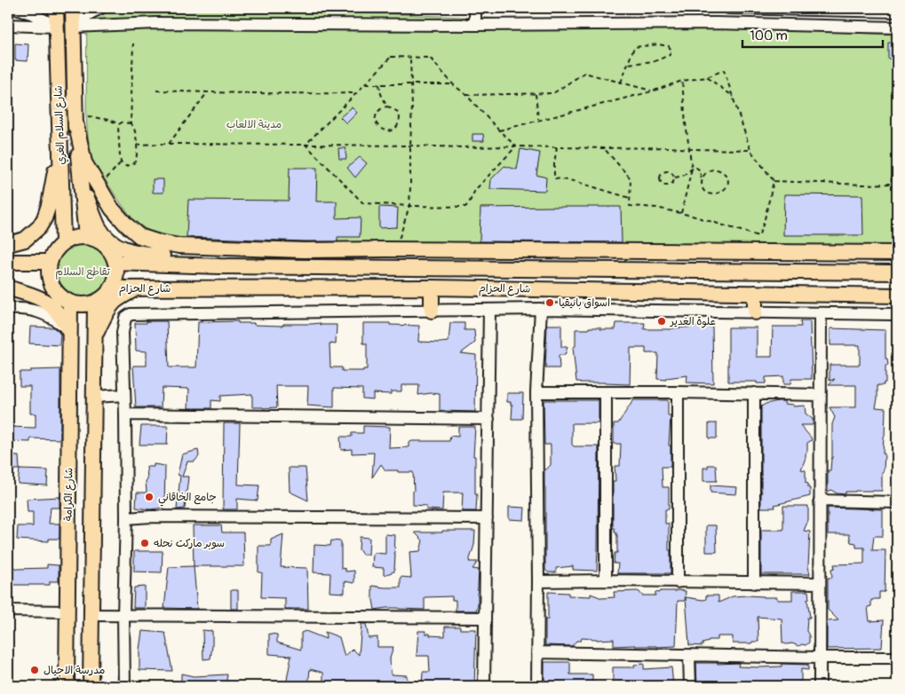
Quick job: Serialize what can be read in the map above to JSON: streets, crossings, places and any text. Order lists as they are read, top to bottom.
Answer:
{
  "streets": {
    "main road": ["شارع السلام الغري", "شارع الحزام", "شارع الكرامة"]
  },
  "crossings": [
    ["شارع السلام الغري", "شارع الحزام"],
    ["شارع السلام الغري", "شارع الكرامة"],
    ["شارع الحزام", "شارع الكرامة"]
  ],
  "parks": ["مدينة الالعاب", "تقاطع السلام"],
  "places": [
    "اسواق بانيقيا",
    "علوة الغدير",
    "جامع الخاقاني",
    "سوبر ماركت نحله",
    "مدرسة الاجيال"
  ],
  "scale_bar": "100 m"
}
